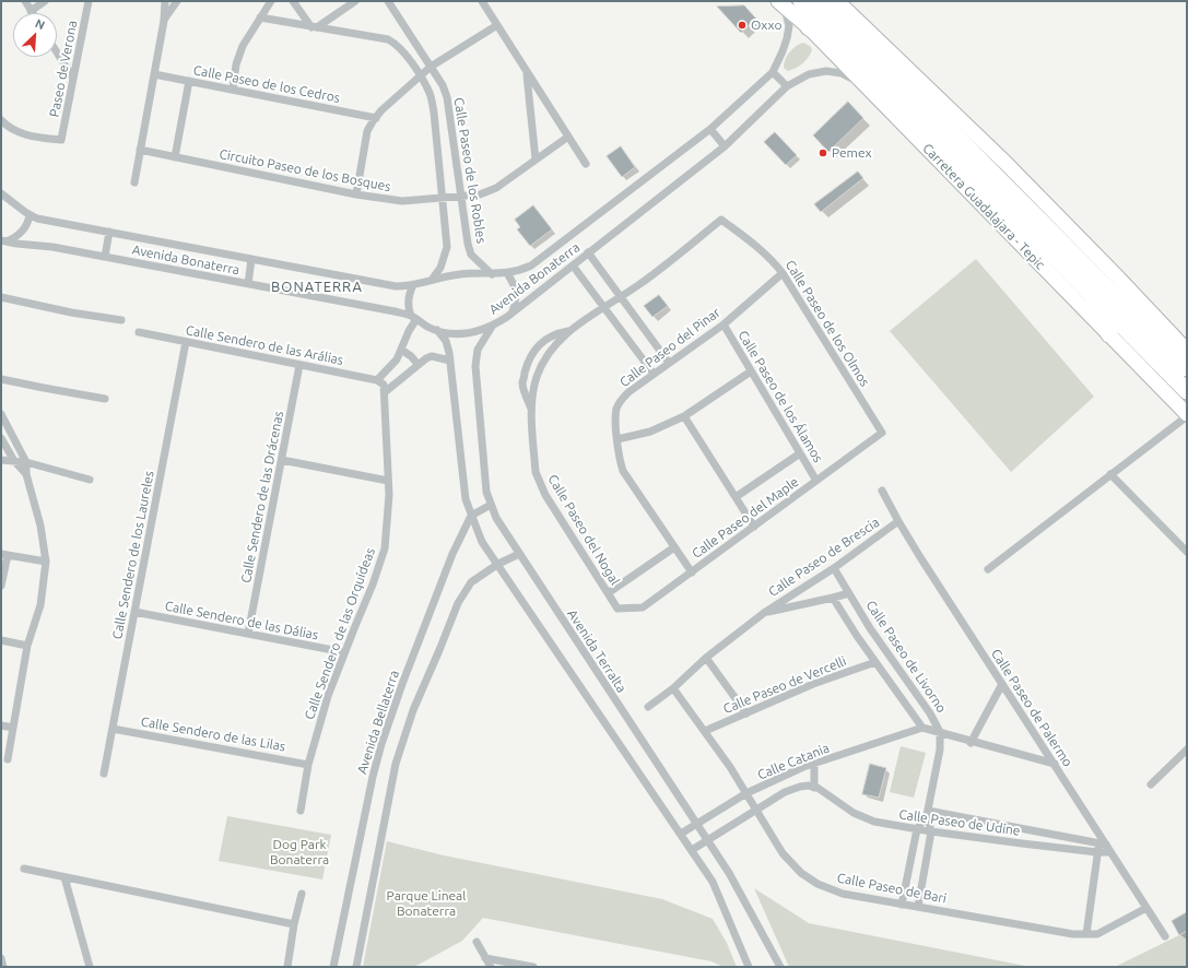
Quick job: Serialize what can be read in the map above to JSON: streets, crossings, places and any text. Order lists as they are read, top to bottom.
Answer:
{
  "streets": {
    "main road": ["Carretera Guadalajara - Tepic"],
    "street": [
      "Paseo de Verona",
      "Calle Paseo de los Cedros",
      "Circuito Paseo de los Bosques",
      "Calle Paseo de los Robles",
      "Avenida Bonaterra",
      "Calle Paseo de los Olmos",
      "Calle Sendero de las Arálias",
      "Calle Paseo del Pinar",
      "Calle Paseo de los Álamos",
      "Calle Sendero de las Drácenas",
      "Calle Paseo del Maple",
      "Calle Paseo del Nogal",
      "Calle Sendero de los Laureles",
      "Calle Paseo de Brescia",
      "Calle Sendero de las Dálias",
      "Calle Sendero de las Orquídeas",
      "Avenida Terralta",
      "Calle Paseo de Livorno",
      "Calle Paseo de Vercelli",
      "Calle Paseo de Palermo",
      "Avenida Bellaterra",
      "Calle Sendero de las Lilas",
      "Calle Catania",
      "Calle Paseo de Udine",
      "Calle Paseo de Bari"
    ]
  },
  "crossings": [
    ["Circuito Paseo de los Bosques", "Calle Paseo de los Robles"],
    ["Calle Paseo de los Robles", "Avenida Bonaterra"],
    ["Carretera Guadalajara - Tepic", "Avenida Bonaterra"],
    ["Avenida Bonaterra", "Avenida Terralta"],
    ["Calle Paseo de los Olmos", "Calle Paseo del Pinar"],
    ["Calle Paseo de los Olmos", "Calle Paseo del Maple"],
    ["Calle Paseo de los Olmos", "Calle Paseo del Nogal"],
    ["Calle Sendero de las Arálias", "Calle Sendero de las Drácenas"],
    ["Calle Sendero de las Arálias", "Calle Sendero de los Laureles"],
    ["Calle Sendero de las Arálias", "Calle Sendero de las Orquídeas"],
    ["Calle Paseo del Pinar", "Calle Paseo de los Álamos"],
    ["Calle Paseo del Pinar", "Calle Paseo del Maple"],
    ["Calle Paseo de los Álamos", "Calle Paseo del Maple"],
    ["Calle Sendero de las Drácenas", "Calle Sendero de las Dálias"],
    ["Calle Paseo del Maple", "Calle Paseo del Nogal"],
    ["Calle Sendero de los Laureles", "Calle Sendero de las Dálias"],
    ["Calle Sendero de los Laureles", "Calle Sendero de las Lilas"],
    ["Calle Paseo de Brescia", "Calle Paseo de Livorno"],
    ["Calle Paseo de Brescia", "Calle Paseo de Palermo"],
    ["Calle Paseo de Brescia", "Calle Paseo de Bari"],
    ["Calle Sendero de las Dálias", "Calle Sendero de las Orquídeas"],
    ["Calle Sendero de las Orquídeas", "Calle Sendero de las Lilas"],
    ["Avenida Terralta", "Calle Catania"],
    ["Calle Paseo de Livorno", "Calle Paseo de Vercelli"],
    ["Calle Paseo de Livorno", "Calle Catania"],
    ["Calle Paseo de Livorno", "Calle Paseo de Udine"],
    ["Calle Paseo de Livorno", "Calle Paseo de Bari"],
    ["Calle Paseo de Vercelli", "Calle Paseo de Bari"],
    ["Calle Paseo de Palermo", "Calle Paseo de Udine"],
    ["Calle Paseo de Palermo", "Calle Paseo de Bari"],
    ["Calle Catania", "Calle Paseo de Bari"]
  ],
  "districts": ["BONATERRA"],
  "parks": ["Dog Park Bonaterra", "Parque Lineal Bonaterra"],
  "places": ["Oxxo", "Pemex"],
  "north": "top right"
}
